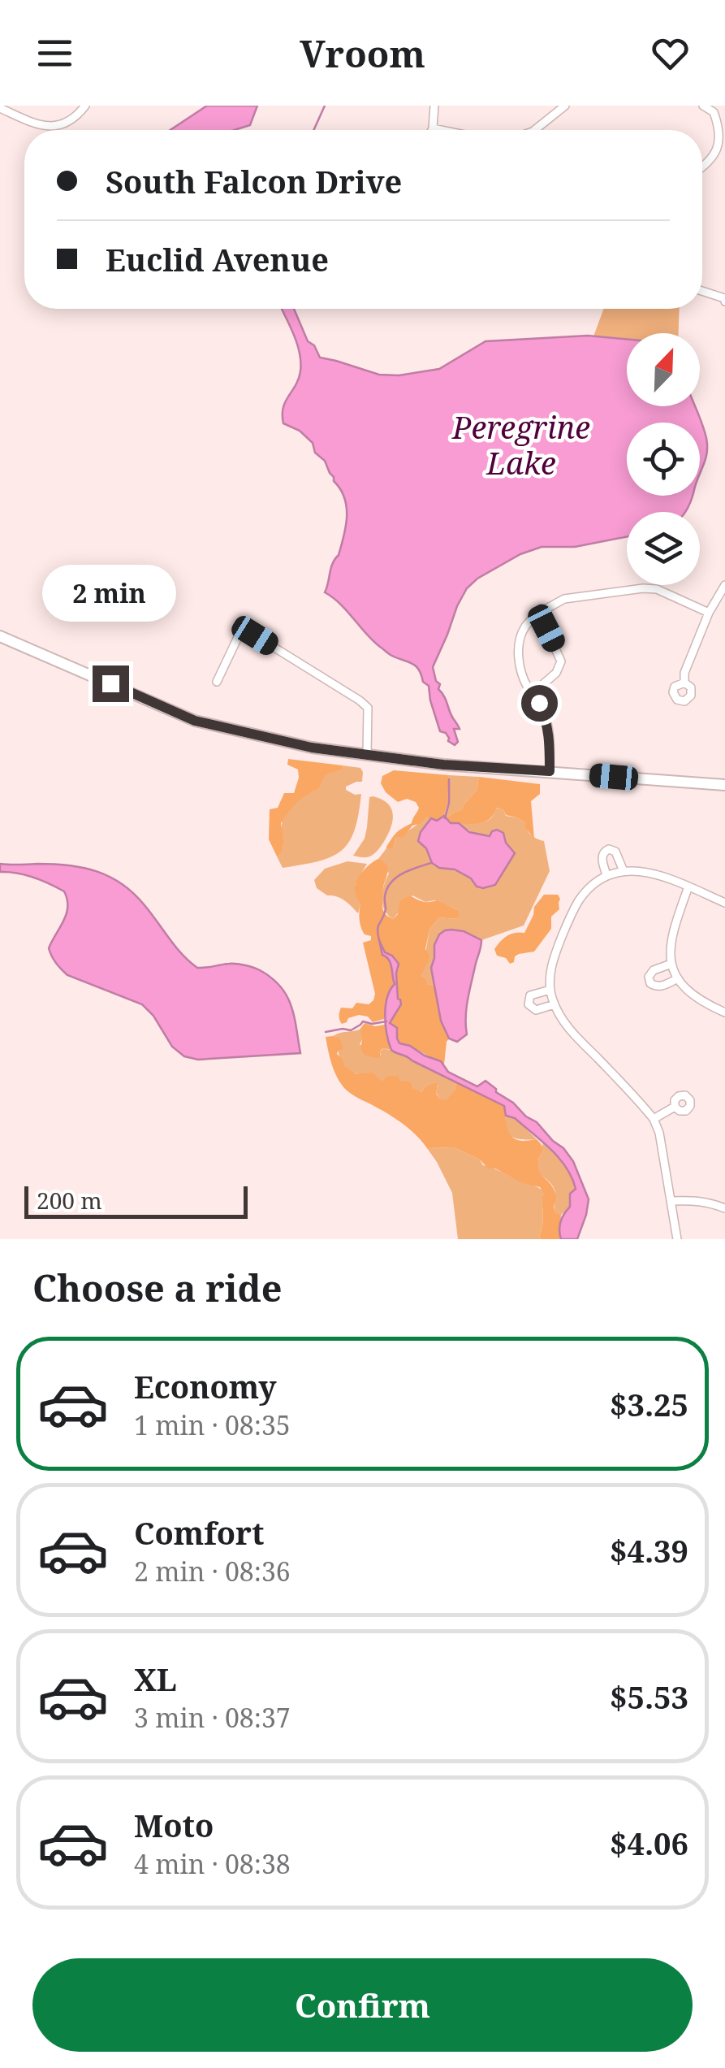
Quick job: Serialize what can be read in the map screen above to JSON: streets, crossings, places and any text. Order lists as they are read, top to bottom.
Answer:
{
  "water": ["Peregrine Lake"],
  "scale_bar": "200 m",
  "north": "top right",
  "page": {
    "header": "Vroom",
    "banner": ["South Falcon Drive", "Euclid Avenue"],
    "bubble": "2 min",
    "scale": "200 m",
    "heading": "Choose a ride",
    "list": [
      {
        "name": "Economy",
        "note": "1 min · 08:35",
        "value": "$3.25"
      },
      {
        "name": "Comfort",
        "note": "2 min · 08:36",
        "value": "$4.39"
      },
      {
        "name": "XL",
        "note": "3 min · 08:37",
        "value": "$5.53"
      },
      {
        "name": "Moto",
        "note": "4 min · 08:38",
        "value": "$4.06"
      }
    ],
    "buttons": "Confirm"
  }
}
